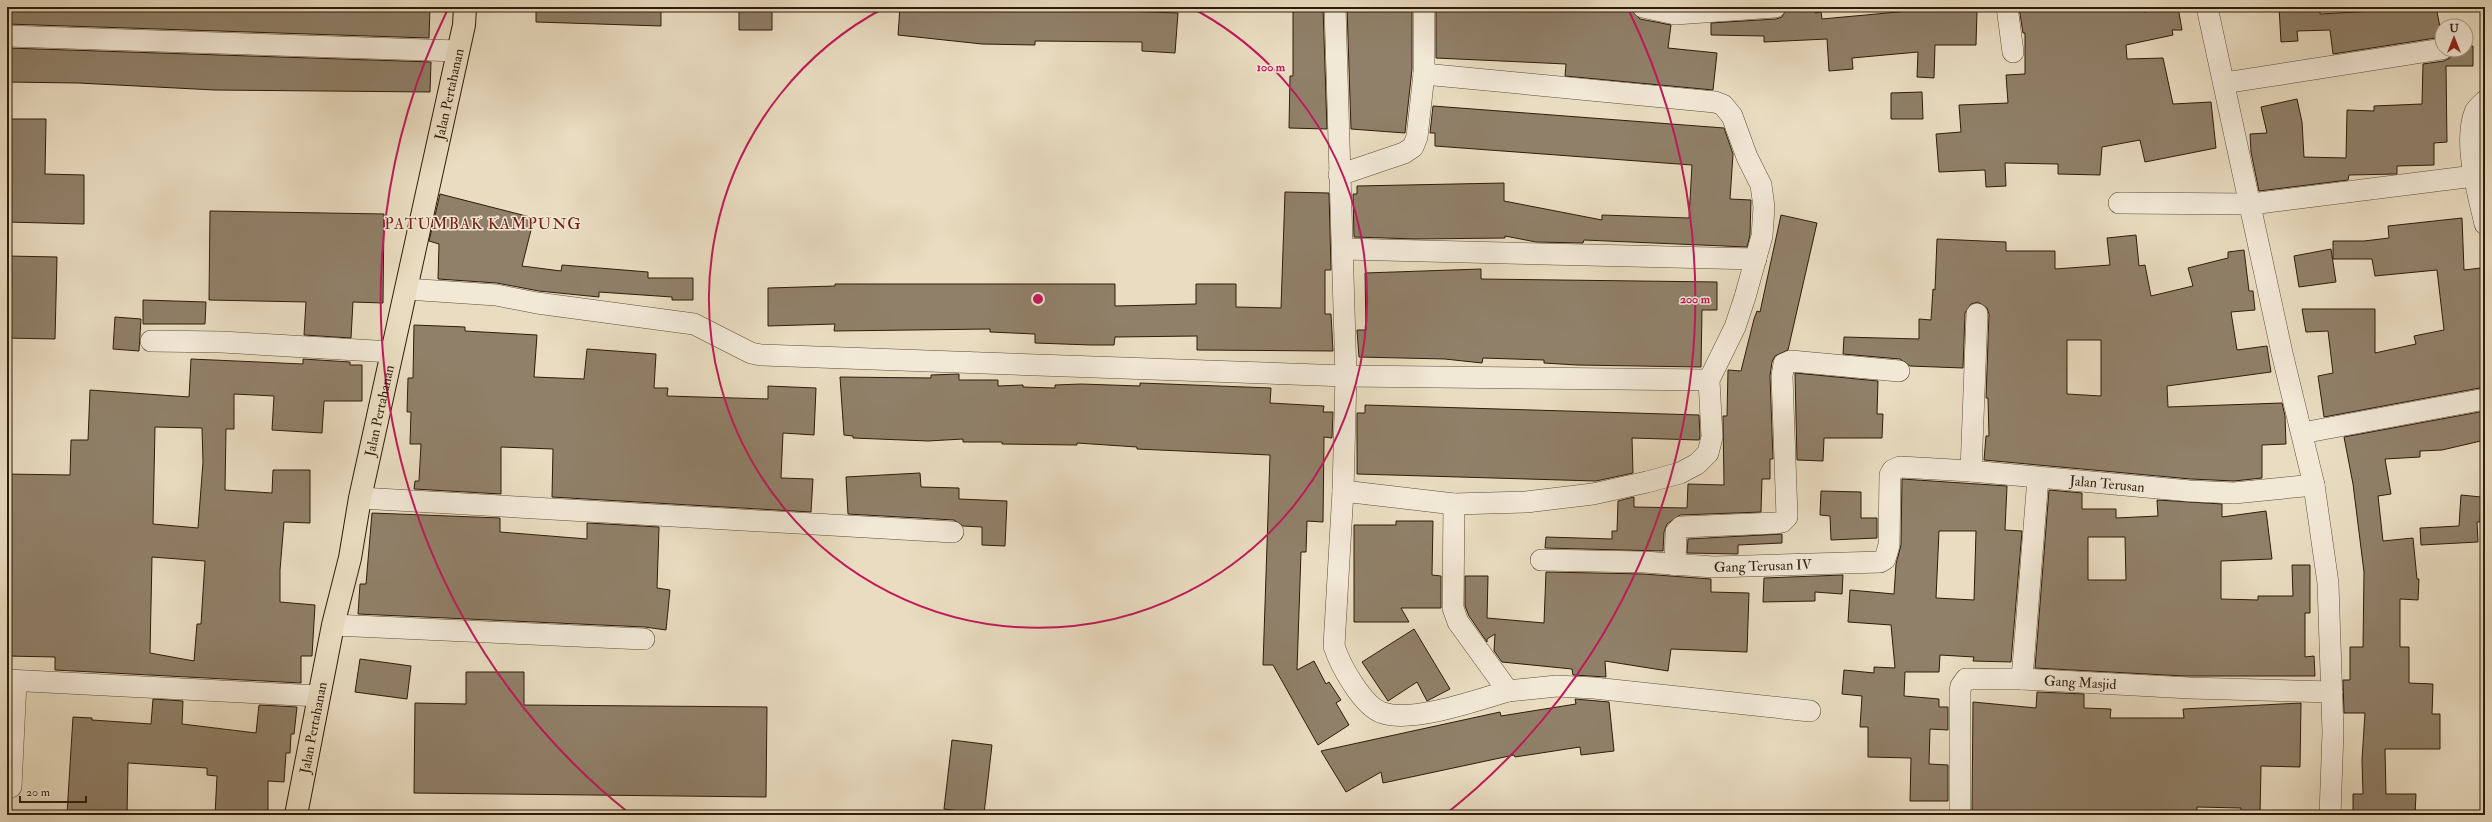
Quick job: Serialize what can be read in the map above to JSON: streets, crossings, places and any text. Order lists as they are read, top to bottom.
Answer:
{
  "streets": {
    "main road": ["Jalan Pertahanan"],
    "street": ["Jalan Terusan", "Gang Terusan IV", "Gang Masjid"]
  },
  "crossings": [
    ["Jalan Terusan", "Gang Terusan IV"]
  ],
  "districts": ["PATUMBAK KAMPUNG"],
  "scale_bar": "20 m",
  "north": "top",
  "rings": ["100 m", "200 m"]
}
